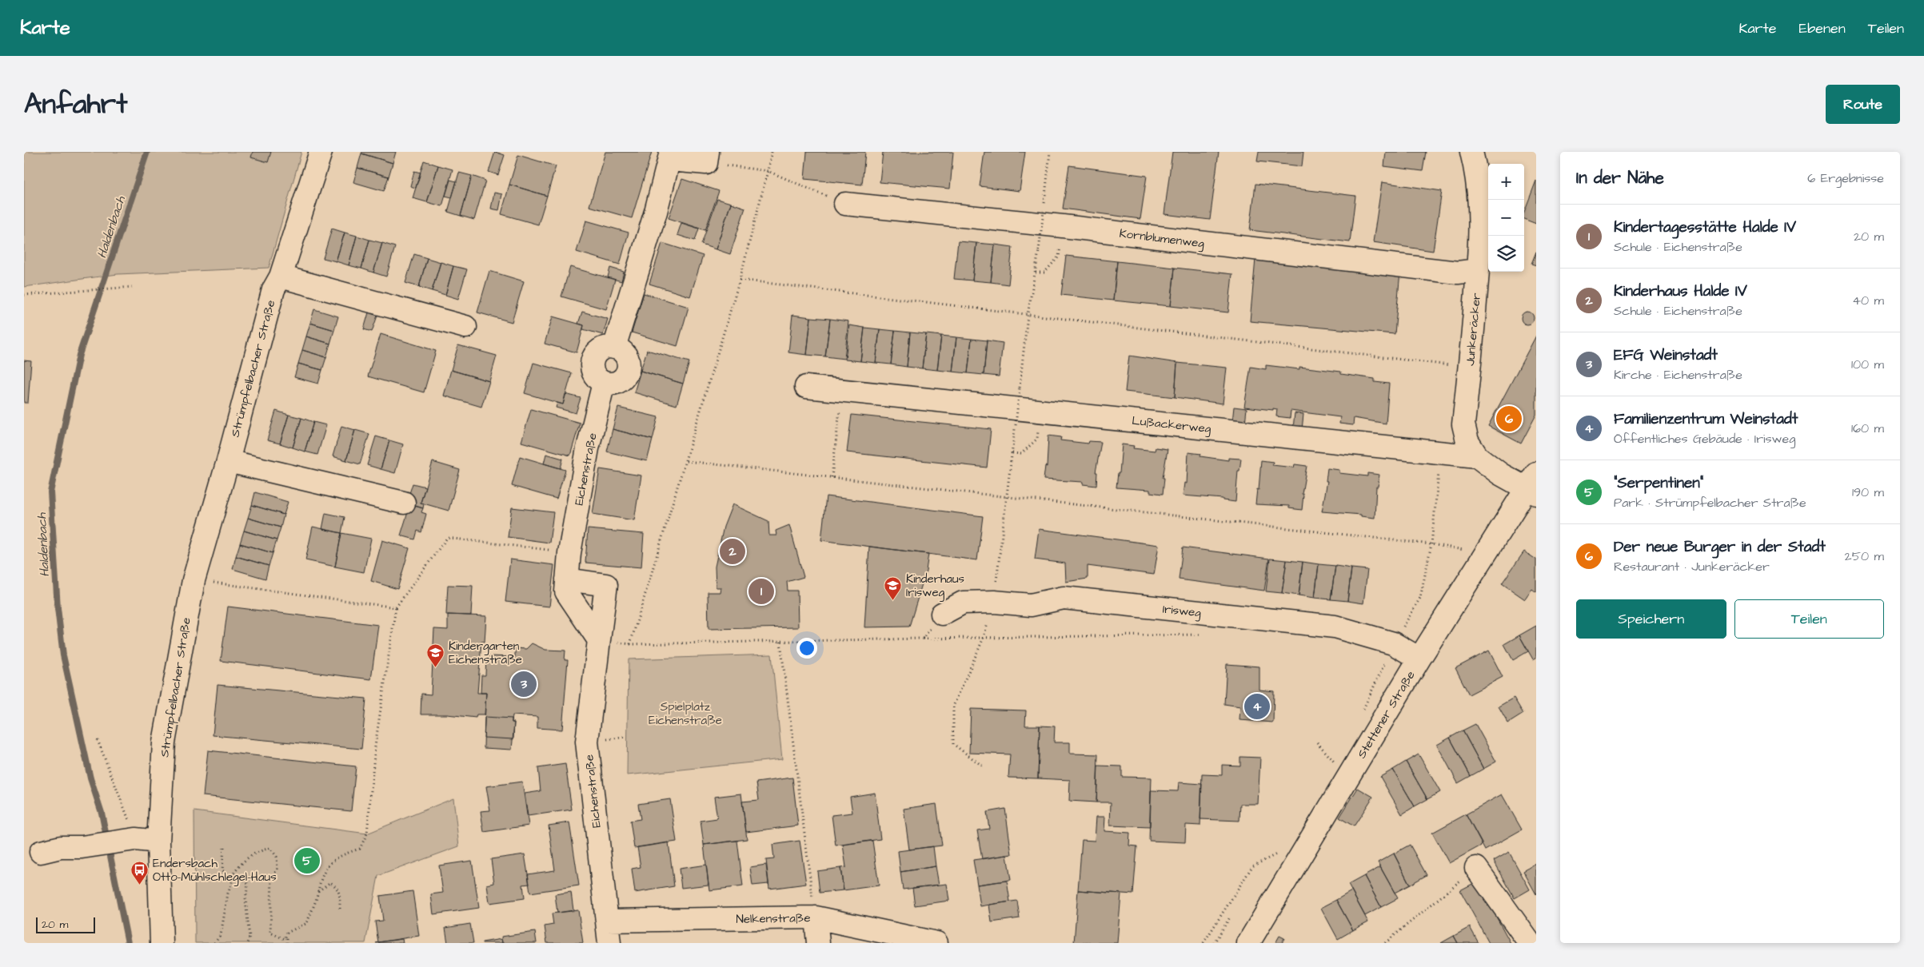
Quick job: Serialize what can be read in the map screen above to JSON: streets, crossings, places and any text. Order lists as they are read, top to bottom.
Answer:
{
  "streets": {
    "street": [
      "Kornblumenweg",
      "Junkeräcker",
      "Strümpfelbacher Straße",
      "Lußackerweg",
      "Eichenstraße",
      "Irisweg",
      "Stettener Straße",
      "Nelkenstraße"
    ]
  },
  "crossings": [
    ["Kornblumenweg", "Junkeräcker"],
    ["Junkeräcker", "Lußackerweg"],
    ["Eichenstraße", "Nelkenstraße"],
    ["Irisweg", "Stettener Straße"]
  ],
  "water": ["Haldenbach"],
  "parks": ["Spielplatz Eichenstraße"],
  "places": {
    "school or university": ["Kinderhaus Irisweg", "Kindergarten Eichenstraße"],
    "bus stop": ["Endersbach Otto-Mühlschlegel-Haus"]
  },
  "scale_bar": "20 m",
  "page": {
    "header": "Karte",
    "nav": ["Karte", "Ebenen", "Teilen"],
    "title": "Anfahrt",
    "buttons": [
      "Route",
      ["Speichern", "Teilen"]
    ],
    "heading": ["In der Nähe", "6 Ergebnisse"],
    "map_buttons": ["+", "−"],
    "list": [
      {
        "mark": "1",
        "name": "Kindertagesstätte Halde IV",
        "note": "Schule · Eichenstraße",
        "value": "20 m"
      },
      {
        "mark": "2",
        "name": "Kinderhaus Halde IV",
        "note": "Schule · Eichenstraße",
        "value": "40 m"
      },
      {
        "mark": "3",
        "name": "EFG Weinstadt",
        "note": "Kirche · Eichenstraße",
        "value": "100 m"
      },
      {
        "mark": "4",
        "name": "Familienzentrum Weinstadt",
        "note": "Öffentliches Gebäude · Irisweg",
        "value": "160 m"
      },
      {
        "mark": "5",
        "name": "\"Serpentinen\"",
        "note": "Park · Strümpfelbacher Straße",
        "value": "190 m"
      },
      {
        "mark": "6",
        "name": "Der neue Burger in der Stadt",
        "note": "Restaurant · Junkeräcker",
        "value": "250 m"
      }
    ],
    "pins": [
      "6",
      "2",
      "1",
      "3",
      "4",
      "5"
    ],
    "scale": "20 m"
  }
}
